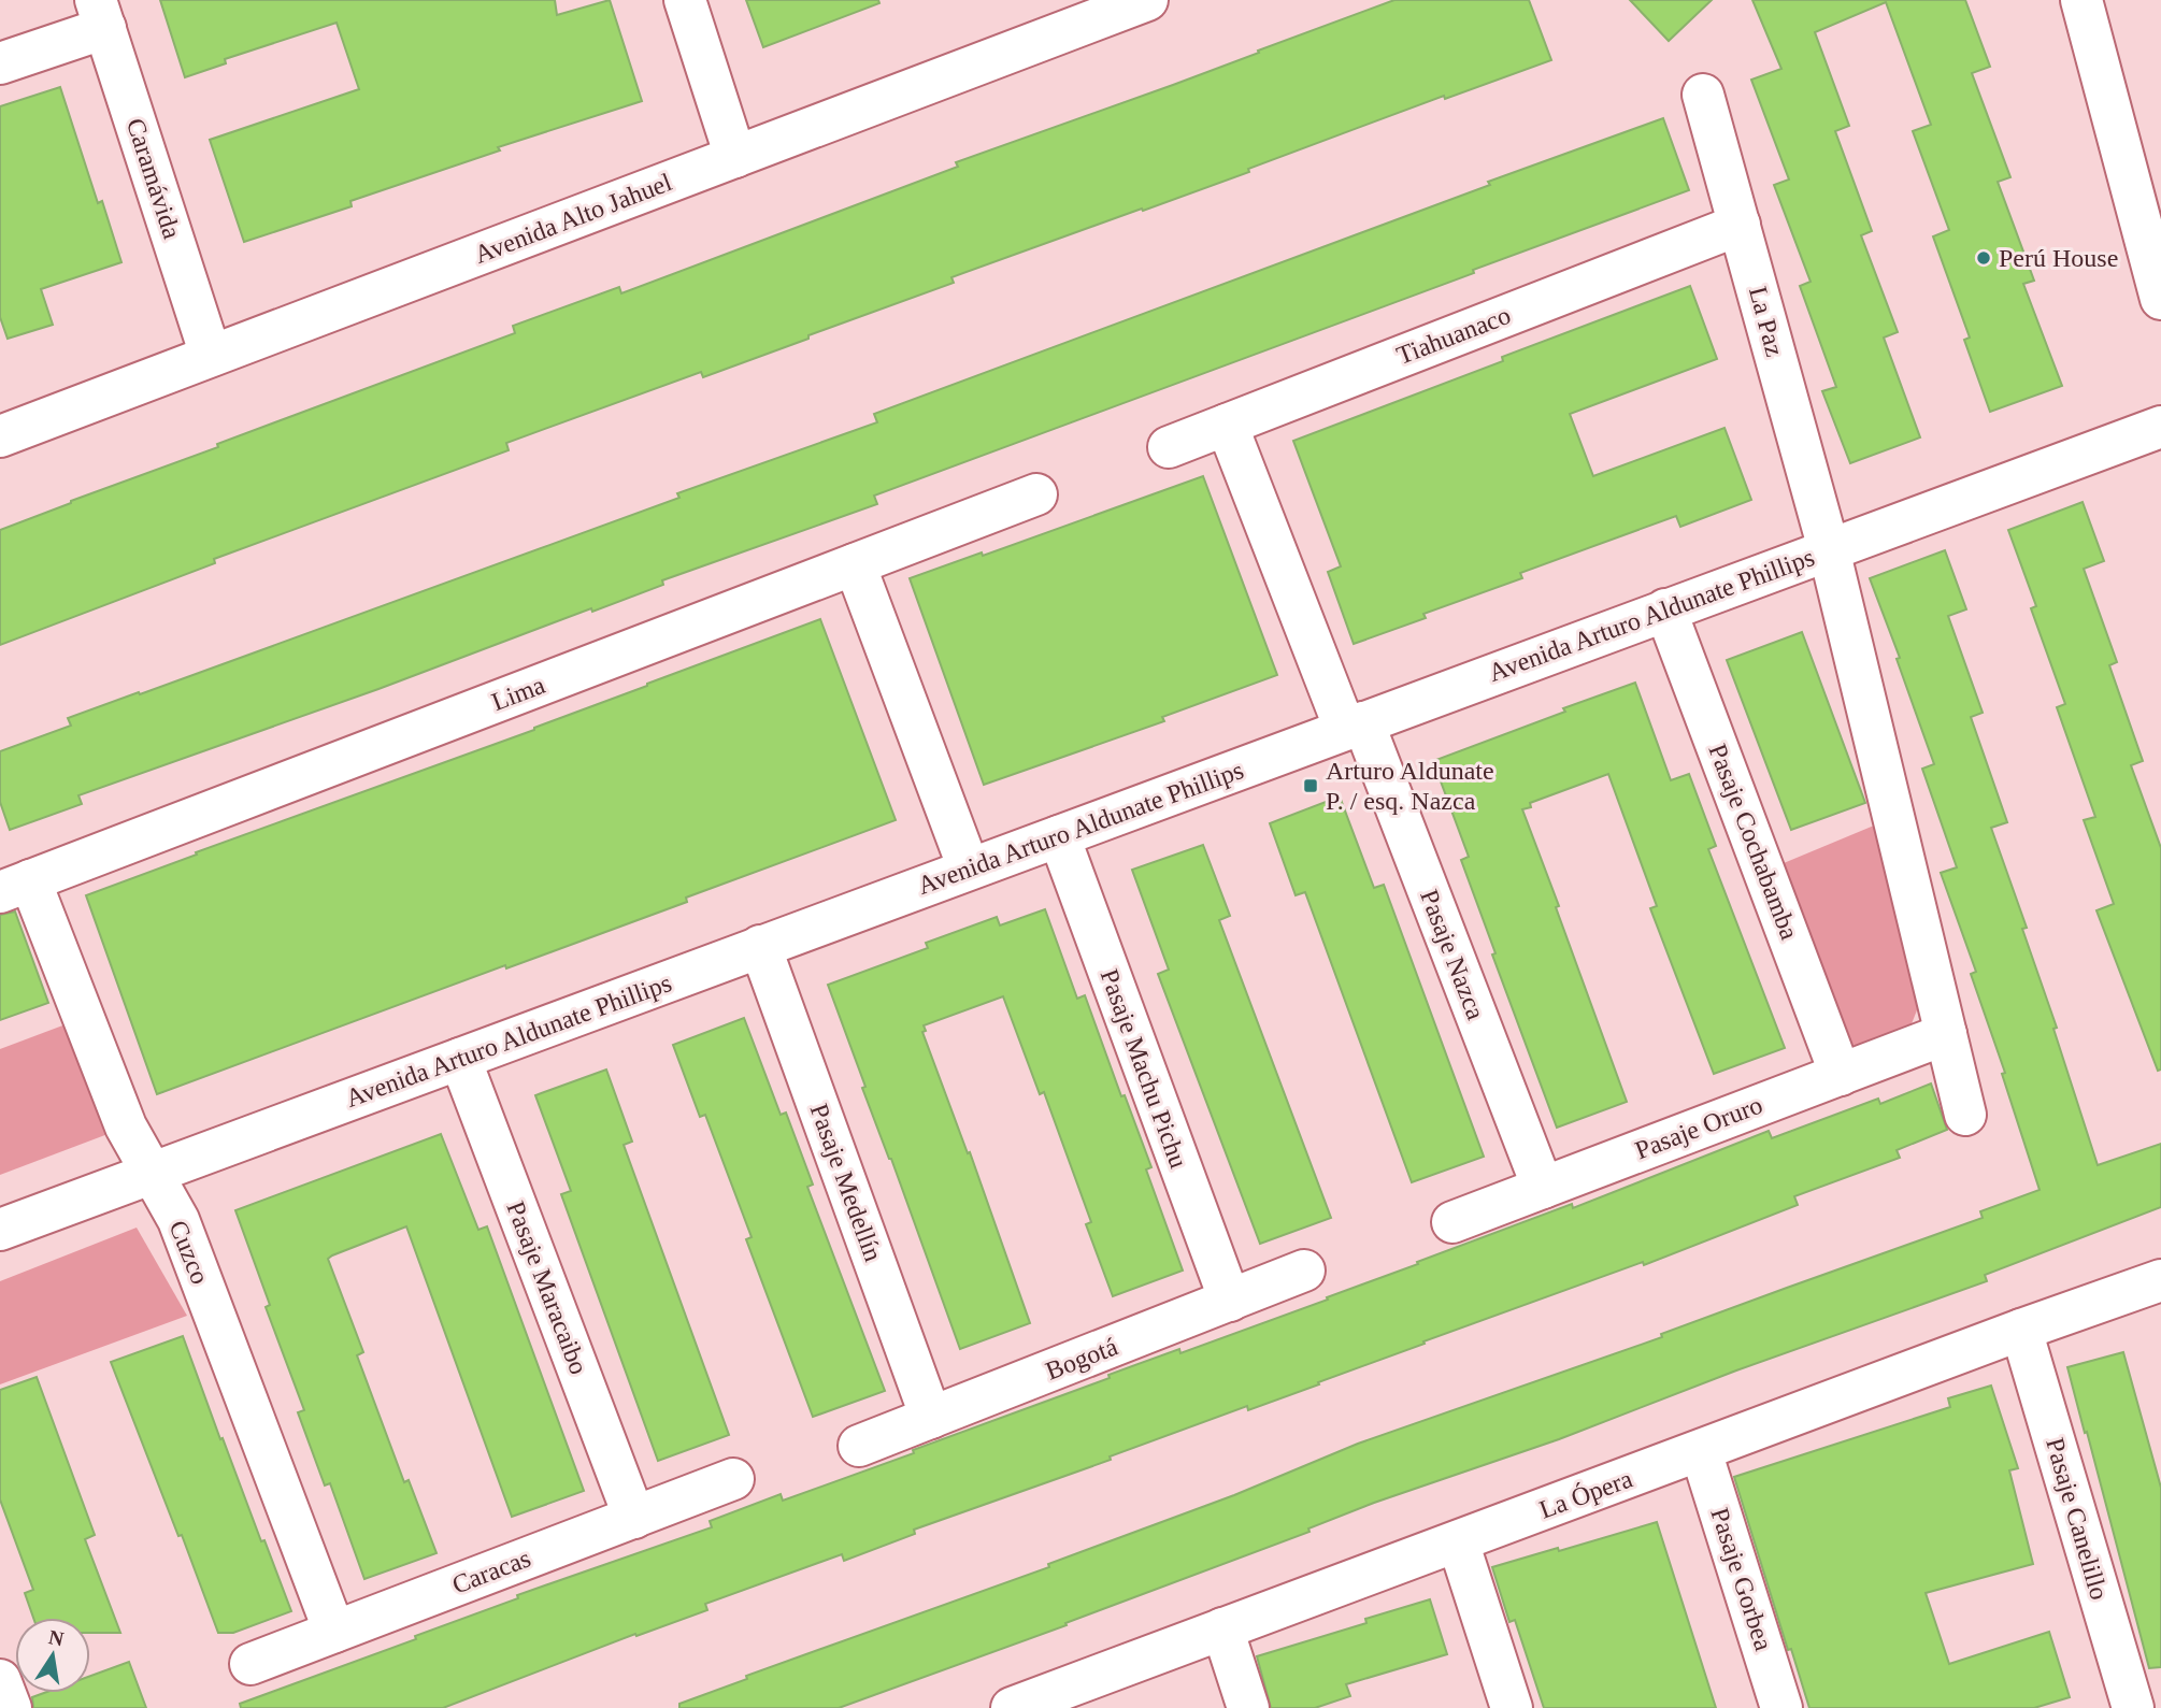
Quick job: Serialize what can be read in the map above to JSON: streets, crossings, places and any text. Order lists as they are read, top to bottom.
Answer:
{
  "streets": {
    "street": [
      "Caramávida",
      "Avenida Alto Jahuel",
      "La Paz",
      "Tiahuanaco",
      "Avenida Arturo Aldunate Phillips",
      "Lima",
      "Pasaje Cochabamba",
      "Pasaje Nazca",
      "Pasaje Machu Pichu",
      "Pasaje Oruro",
      "Pasaje Medellín",
      "Cuzco",
      "Pasaje Maracaibo",
      "Bogotá",
      "La Ópera",
      "Pasaje Canelillo",
      "Caracas",
      "Pasaje Gorbea"
    ]
  },
  "crossings": [
    ["Caramávida", "Avenida Alto Jahuel"],
    ["La Paz", "Tiahuanaco"],
    ["La Paz", "Avenida Arturo Aldunate Phillips"],
    ["Tiahuanaco", "Pasaje Nazca"],
    ["Avenida Arturo Aldunate Phillips", "Pasaje Cochabamba"],
    ["Avenida Arturo Aldunate Phillips", "Pasaje Nazca"],
    ["Avenida Arturo Aldunate Phillips", "Pasaje Machu Pichu"],
    ["Avenida Arturo Aldunate Phillips", "Pasaje Medellín"],
    ["Avenida Arturo Aldunate Phillips", "Cuzco"],
    ["Avenida Arturo Aldunate Phillips", "Pasaje Maracaibo"],
    ["Lima", "Cuzco"],
    ["Pasaje Cochabamba", "Pasaje Oruro"],
    ["Pasaje Nazca", "Pasaje Oruro"],
    ["Pasaje Machu Pichu", "Bogotá"],
    ["Pasaje Medellín", "Bogotá"],
    ["Cuzco", "Caracas"],
    ["Pasaje Maracaibo", "Caracas"],
    ["La Ópera", "Pasaje Canelillo"],
    ["La Ópera", "Pasaje Gorbea"]
  ],
  "places": {
    "other": ["Perú House"],
    "transit": ["Arturo Aldunate P. / esq. Nazca"]
  },
  "north": "top"
}
